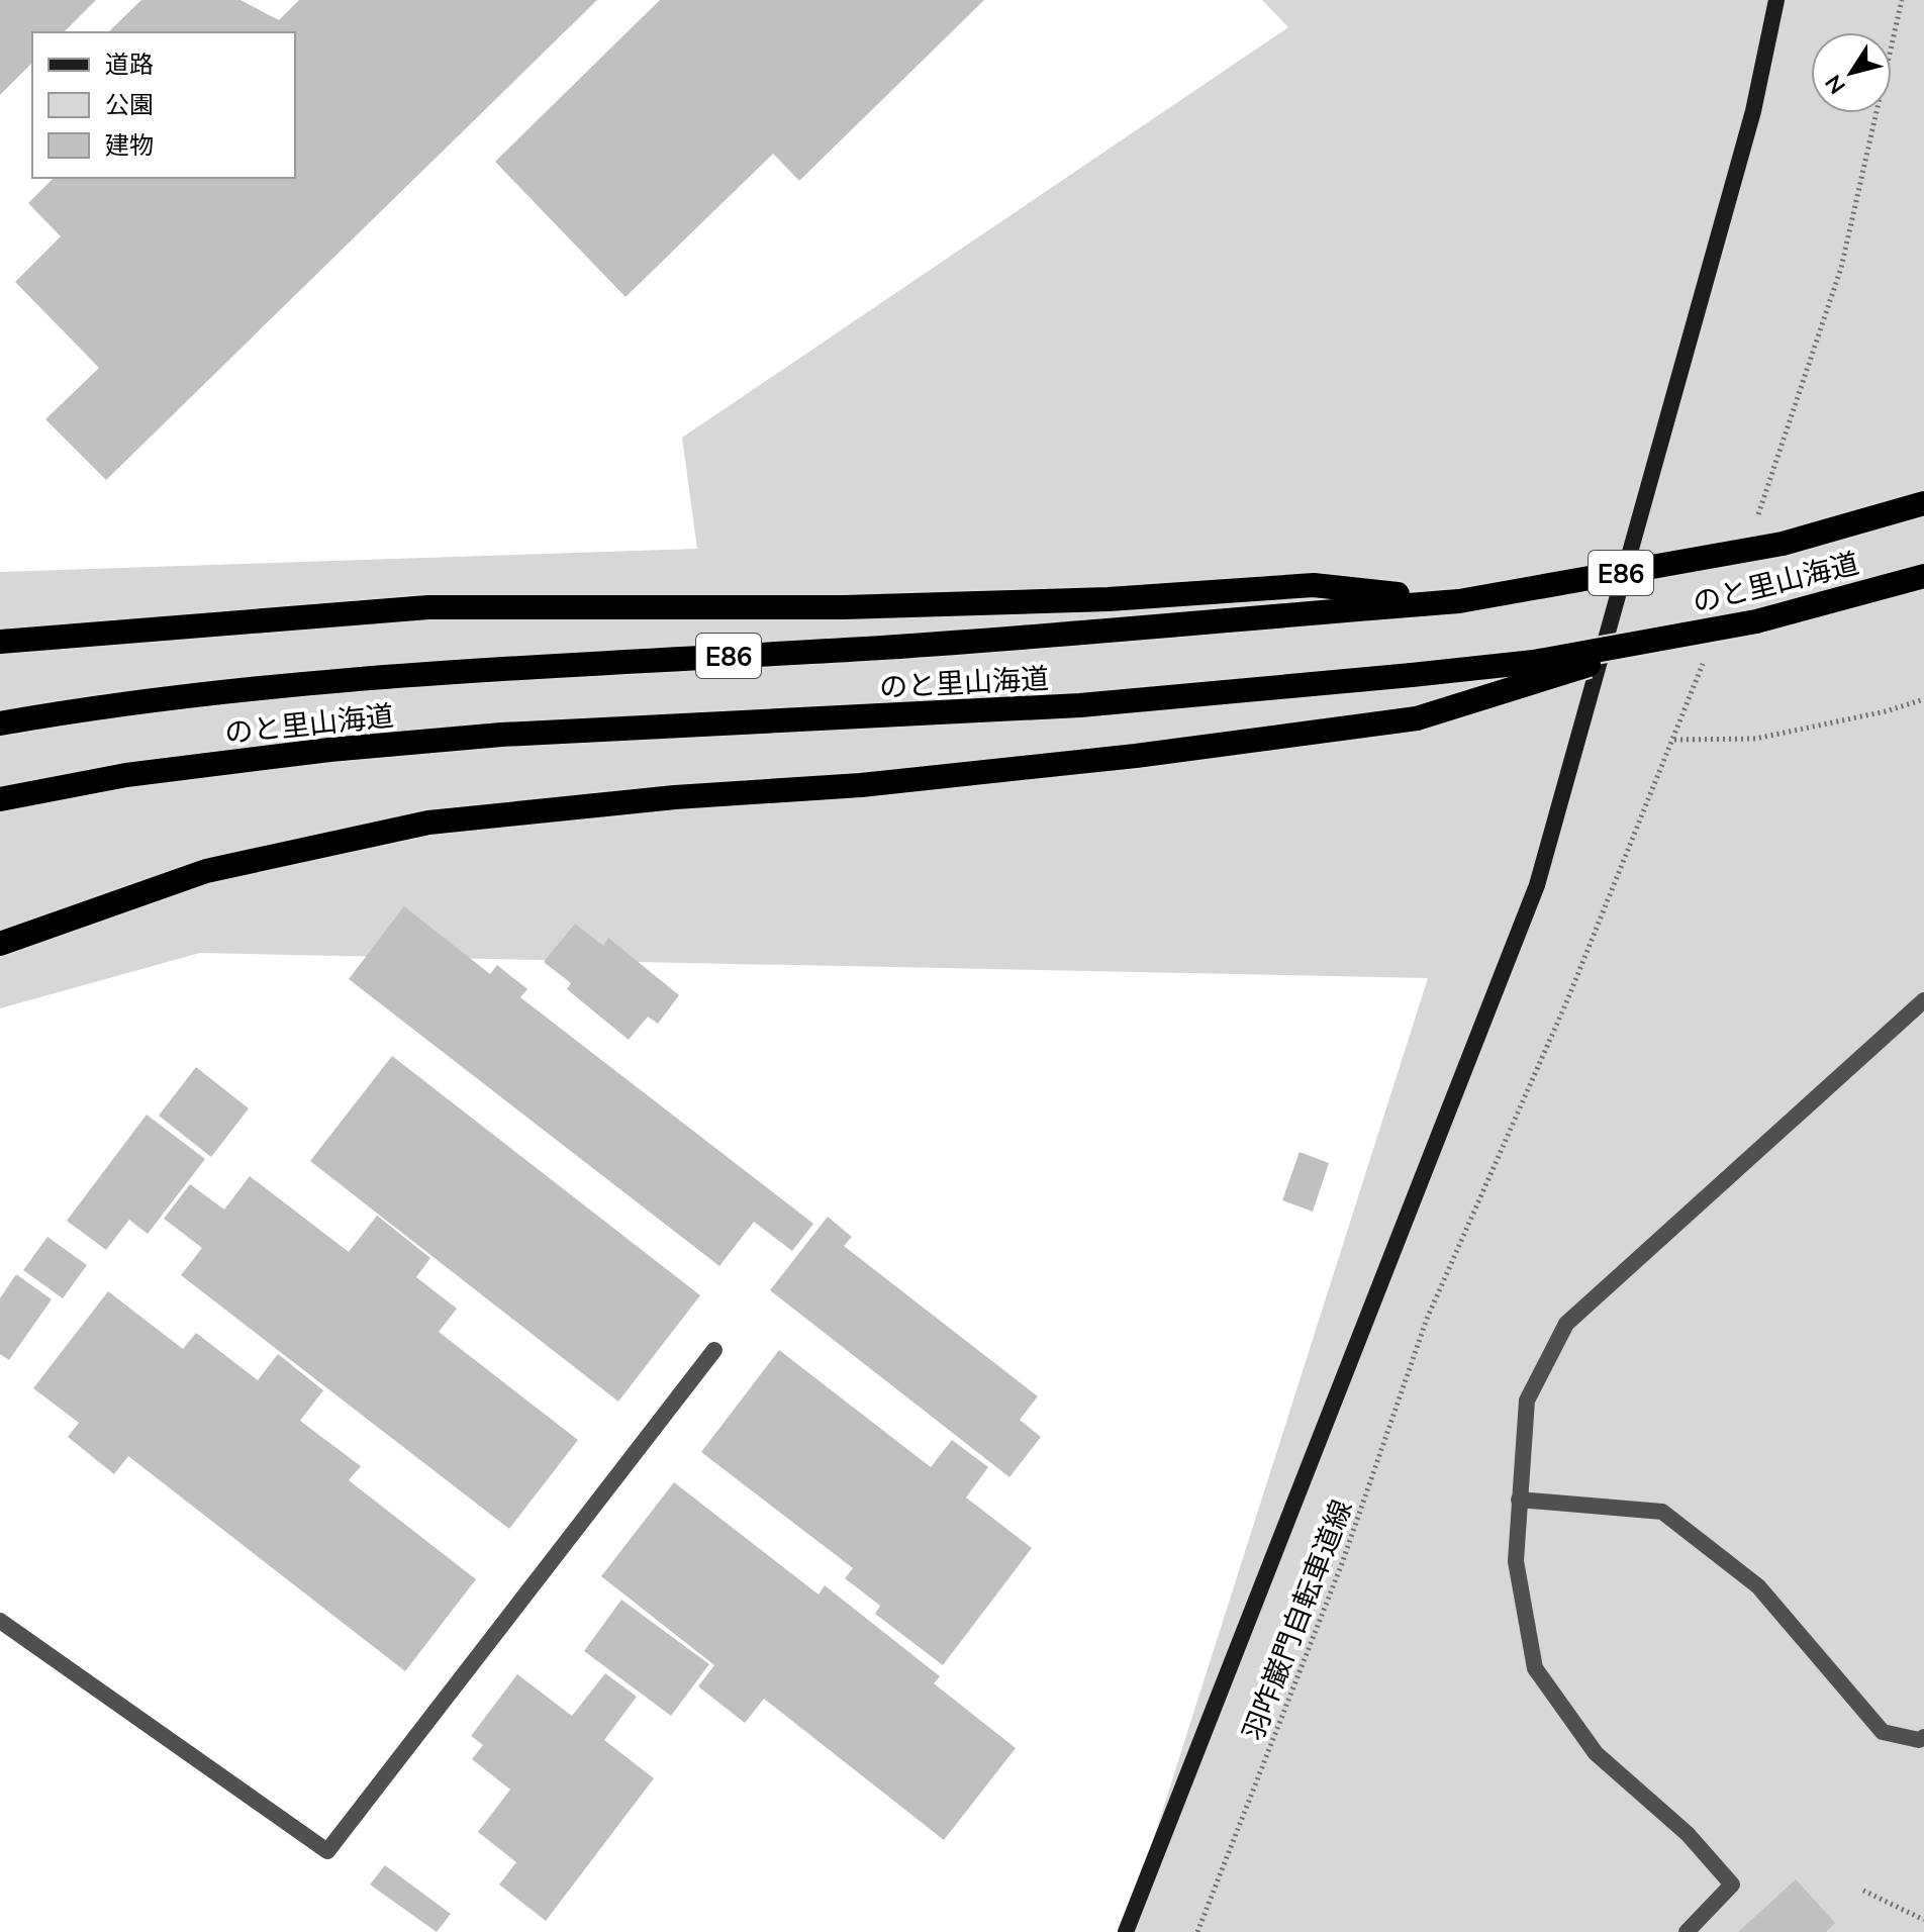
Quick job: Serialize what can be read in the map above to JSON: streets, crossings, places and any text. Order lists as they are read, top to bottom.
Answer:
{
  "streets": {
    "highway": ["E86", "のと里山海道"],
    "path": ["羽咋巌門自転車道線"]
  },
  "legend": ["道路", "公園", "建物"],
  "north": "bottom left"
}
